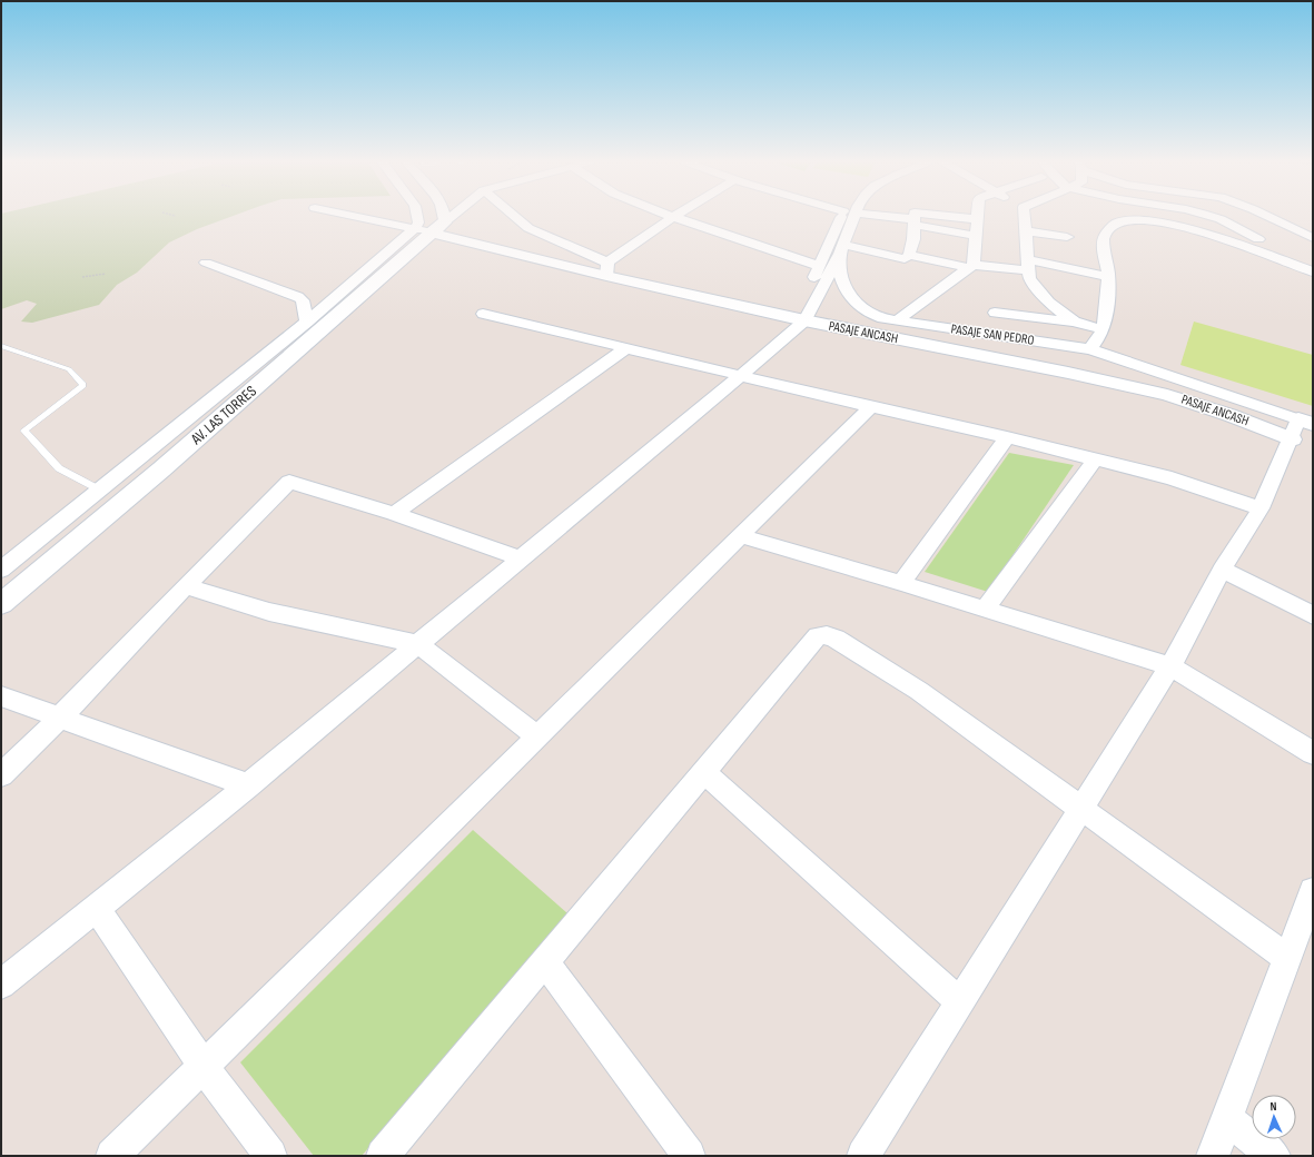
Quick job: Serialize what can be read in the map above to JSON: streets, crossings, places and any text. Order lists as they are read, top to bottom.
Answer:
{
  "streets": {
    "street": ["PASAJE ANCASH", "PASAJE SAN PEDRO", "AV. LAS TORRES"]
  },
  "crossings": [
    ["PASAJE ANCASH", "AV. LAS TORRES"]
  ],
  "north": "top"
}
